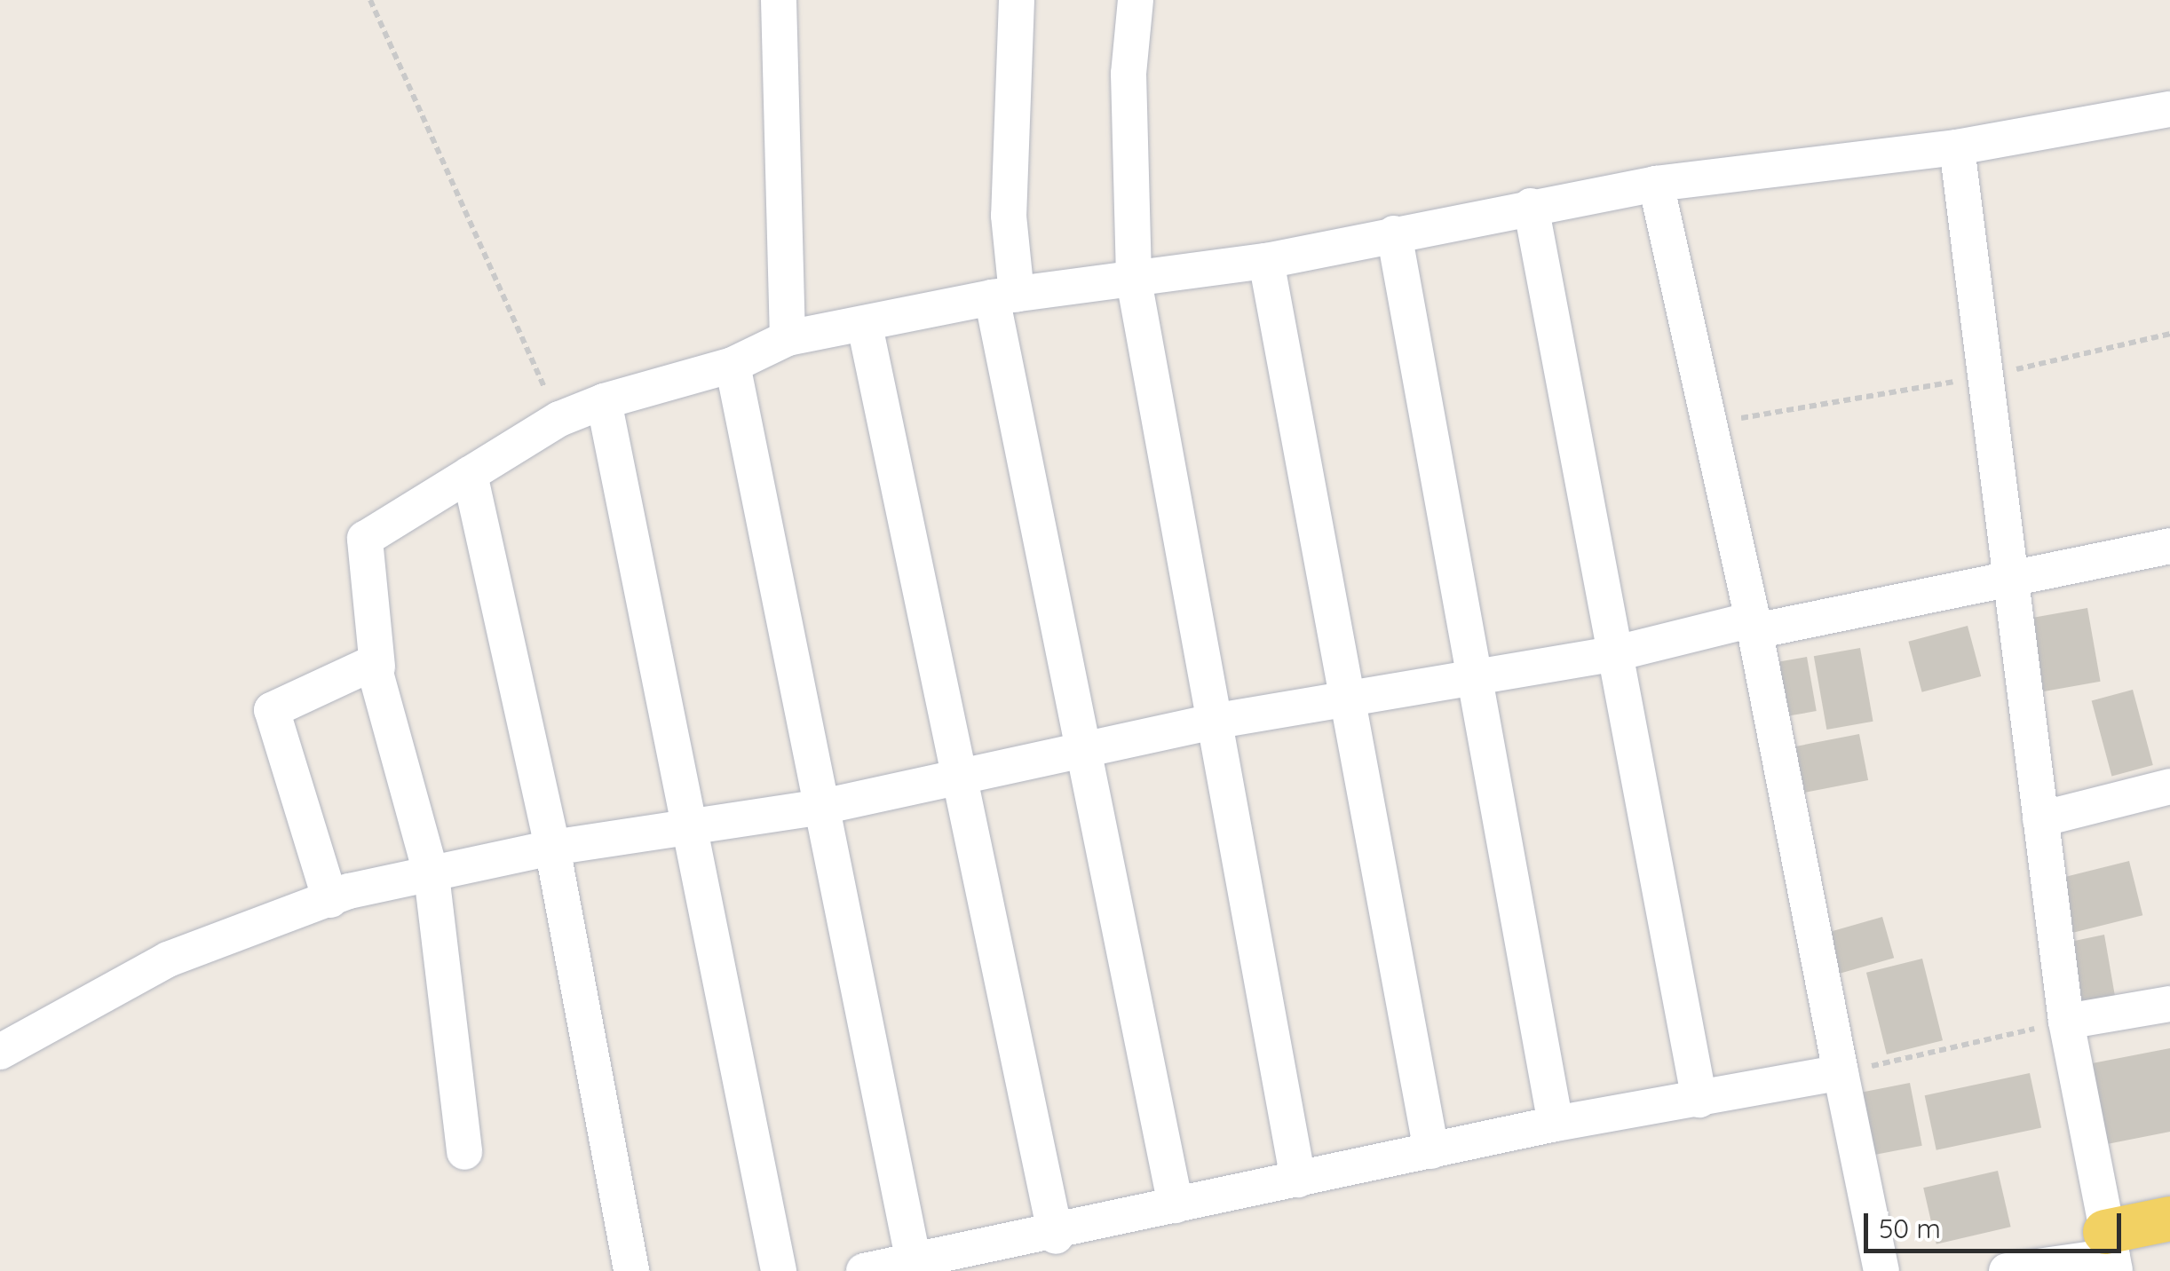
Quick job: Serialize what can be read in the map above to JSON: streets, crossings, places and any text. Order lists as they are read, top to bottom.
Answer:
{
  "scale_bar": "50 m"
}
